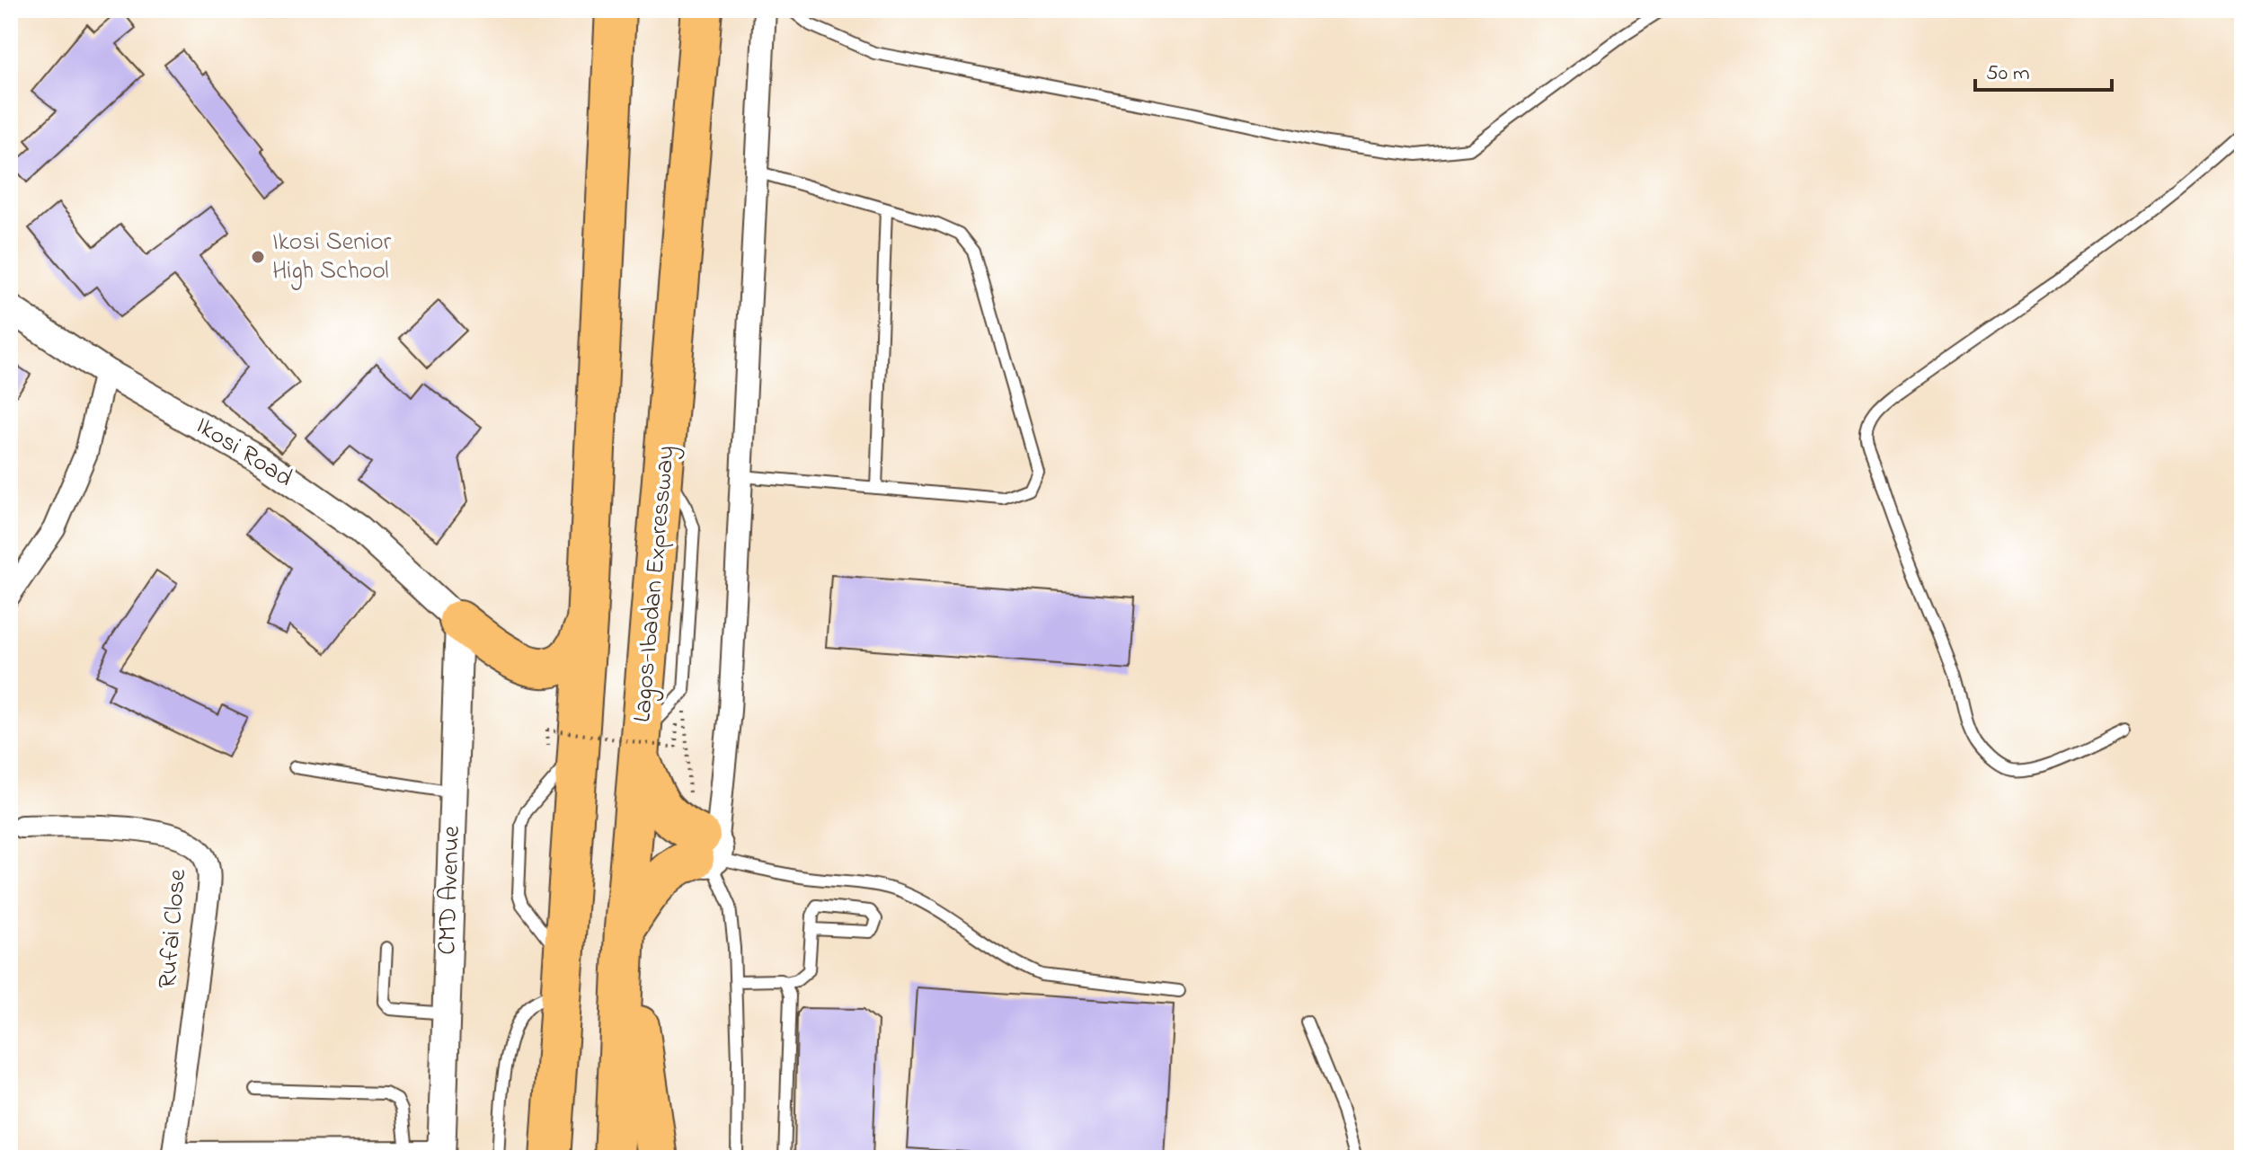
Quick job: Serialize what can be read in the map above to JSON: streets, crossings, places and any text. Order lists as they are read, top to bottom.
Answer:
{
  "streets": {
    "highway": ["Lagos-Ibadan Expressway"],
    "street": ["Ikosi Road", "CMD Avenue", "Rufai Close"]
  },
  "crossings": [
    ["Ikosi Road", "CMD Avenue"]
  ],
  "places": ["Ikosi Senior High School"],
  "scale_bar": "50 m"
}
